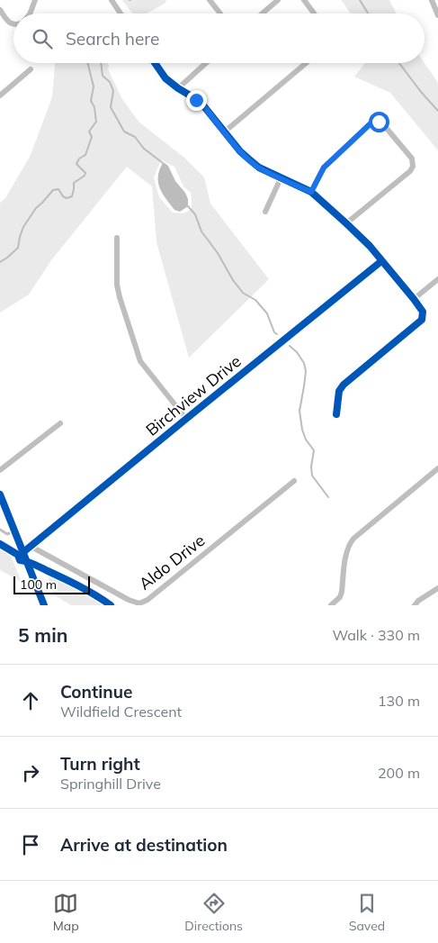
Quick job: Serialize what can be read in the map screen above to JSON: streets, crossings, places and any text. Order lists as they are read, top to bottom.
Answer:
{
  "streets": {
    "street": ["Birchview Drive", "Aldo Drive"]
  },
  "crossings": [
    ["Birchview Drive", "Aldo Drive"]
  ],
  "scale_bar": "100 m",
  "page": {
    "search": "Search here",
    "scale": "100 m",
    "heading": ["5 min", "Walk · 330 m"],
    "list": [
      ["Continue", "Wildfield Crescent", "130 m"],
      ["Turn right", "Springhill Drive", "200 m"],
      "Arrive at destination"
    ],
    "nav": ["Map", "Directions", "Saved"]
  }
}
